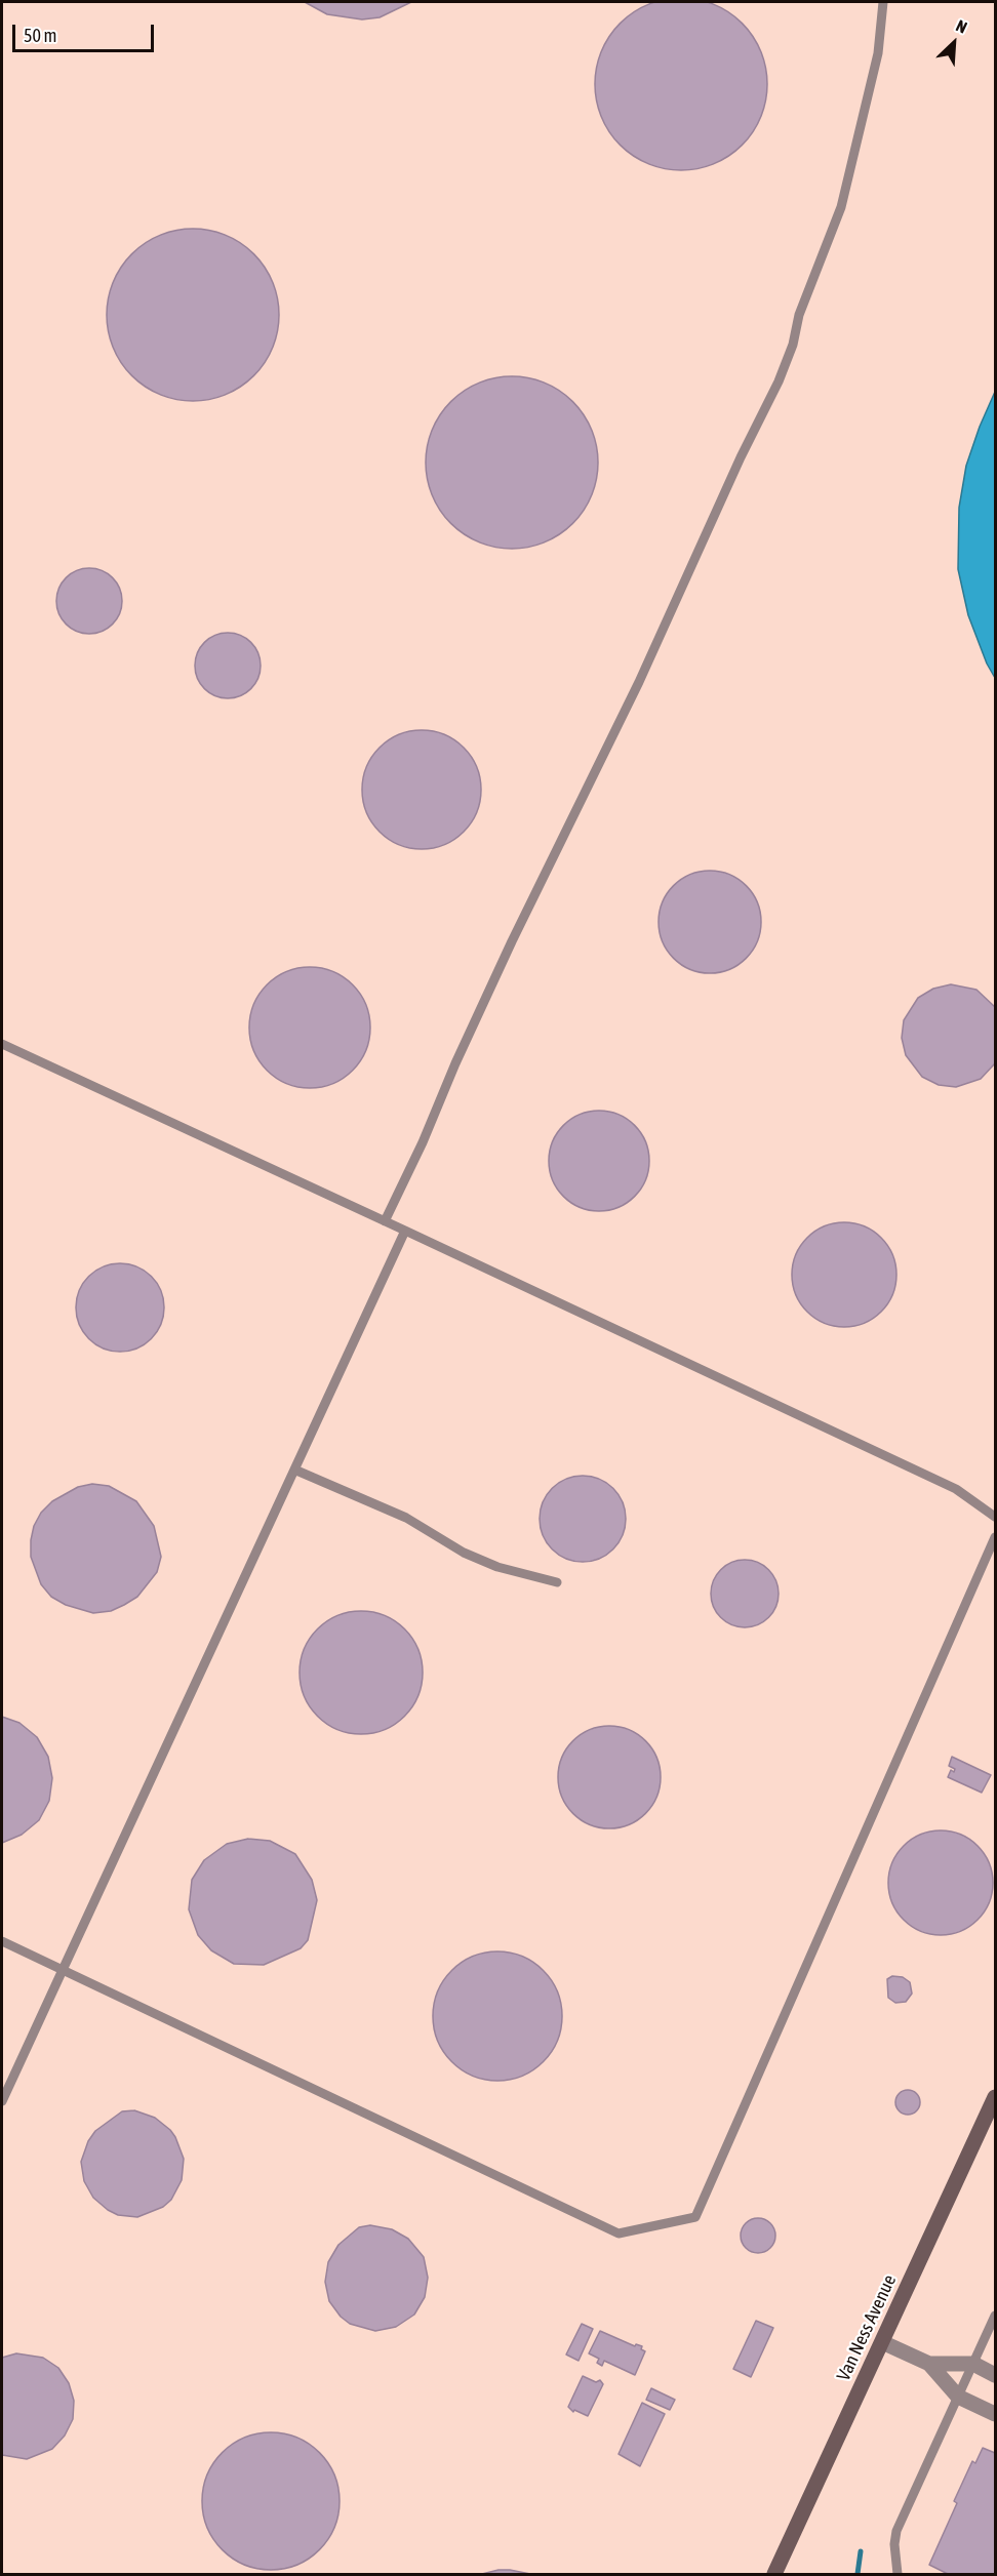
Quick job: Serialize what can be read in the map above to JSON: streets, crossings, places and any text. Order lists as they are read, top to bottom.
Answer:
{
  "streets": {
    "main road": ["Van Ness Avenue"]
  },
  "scale_bar": "50 m",
  "north": "top right"
}
